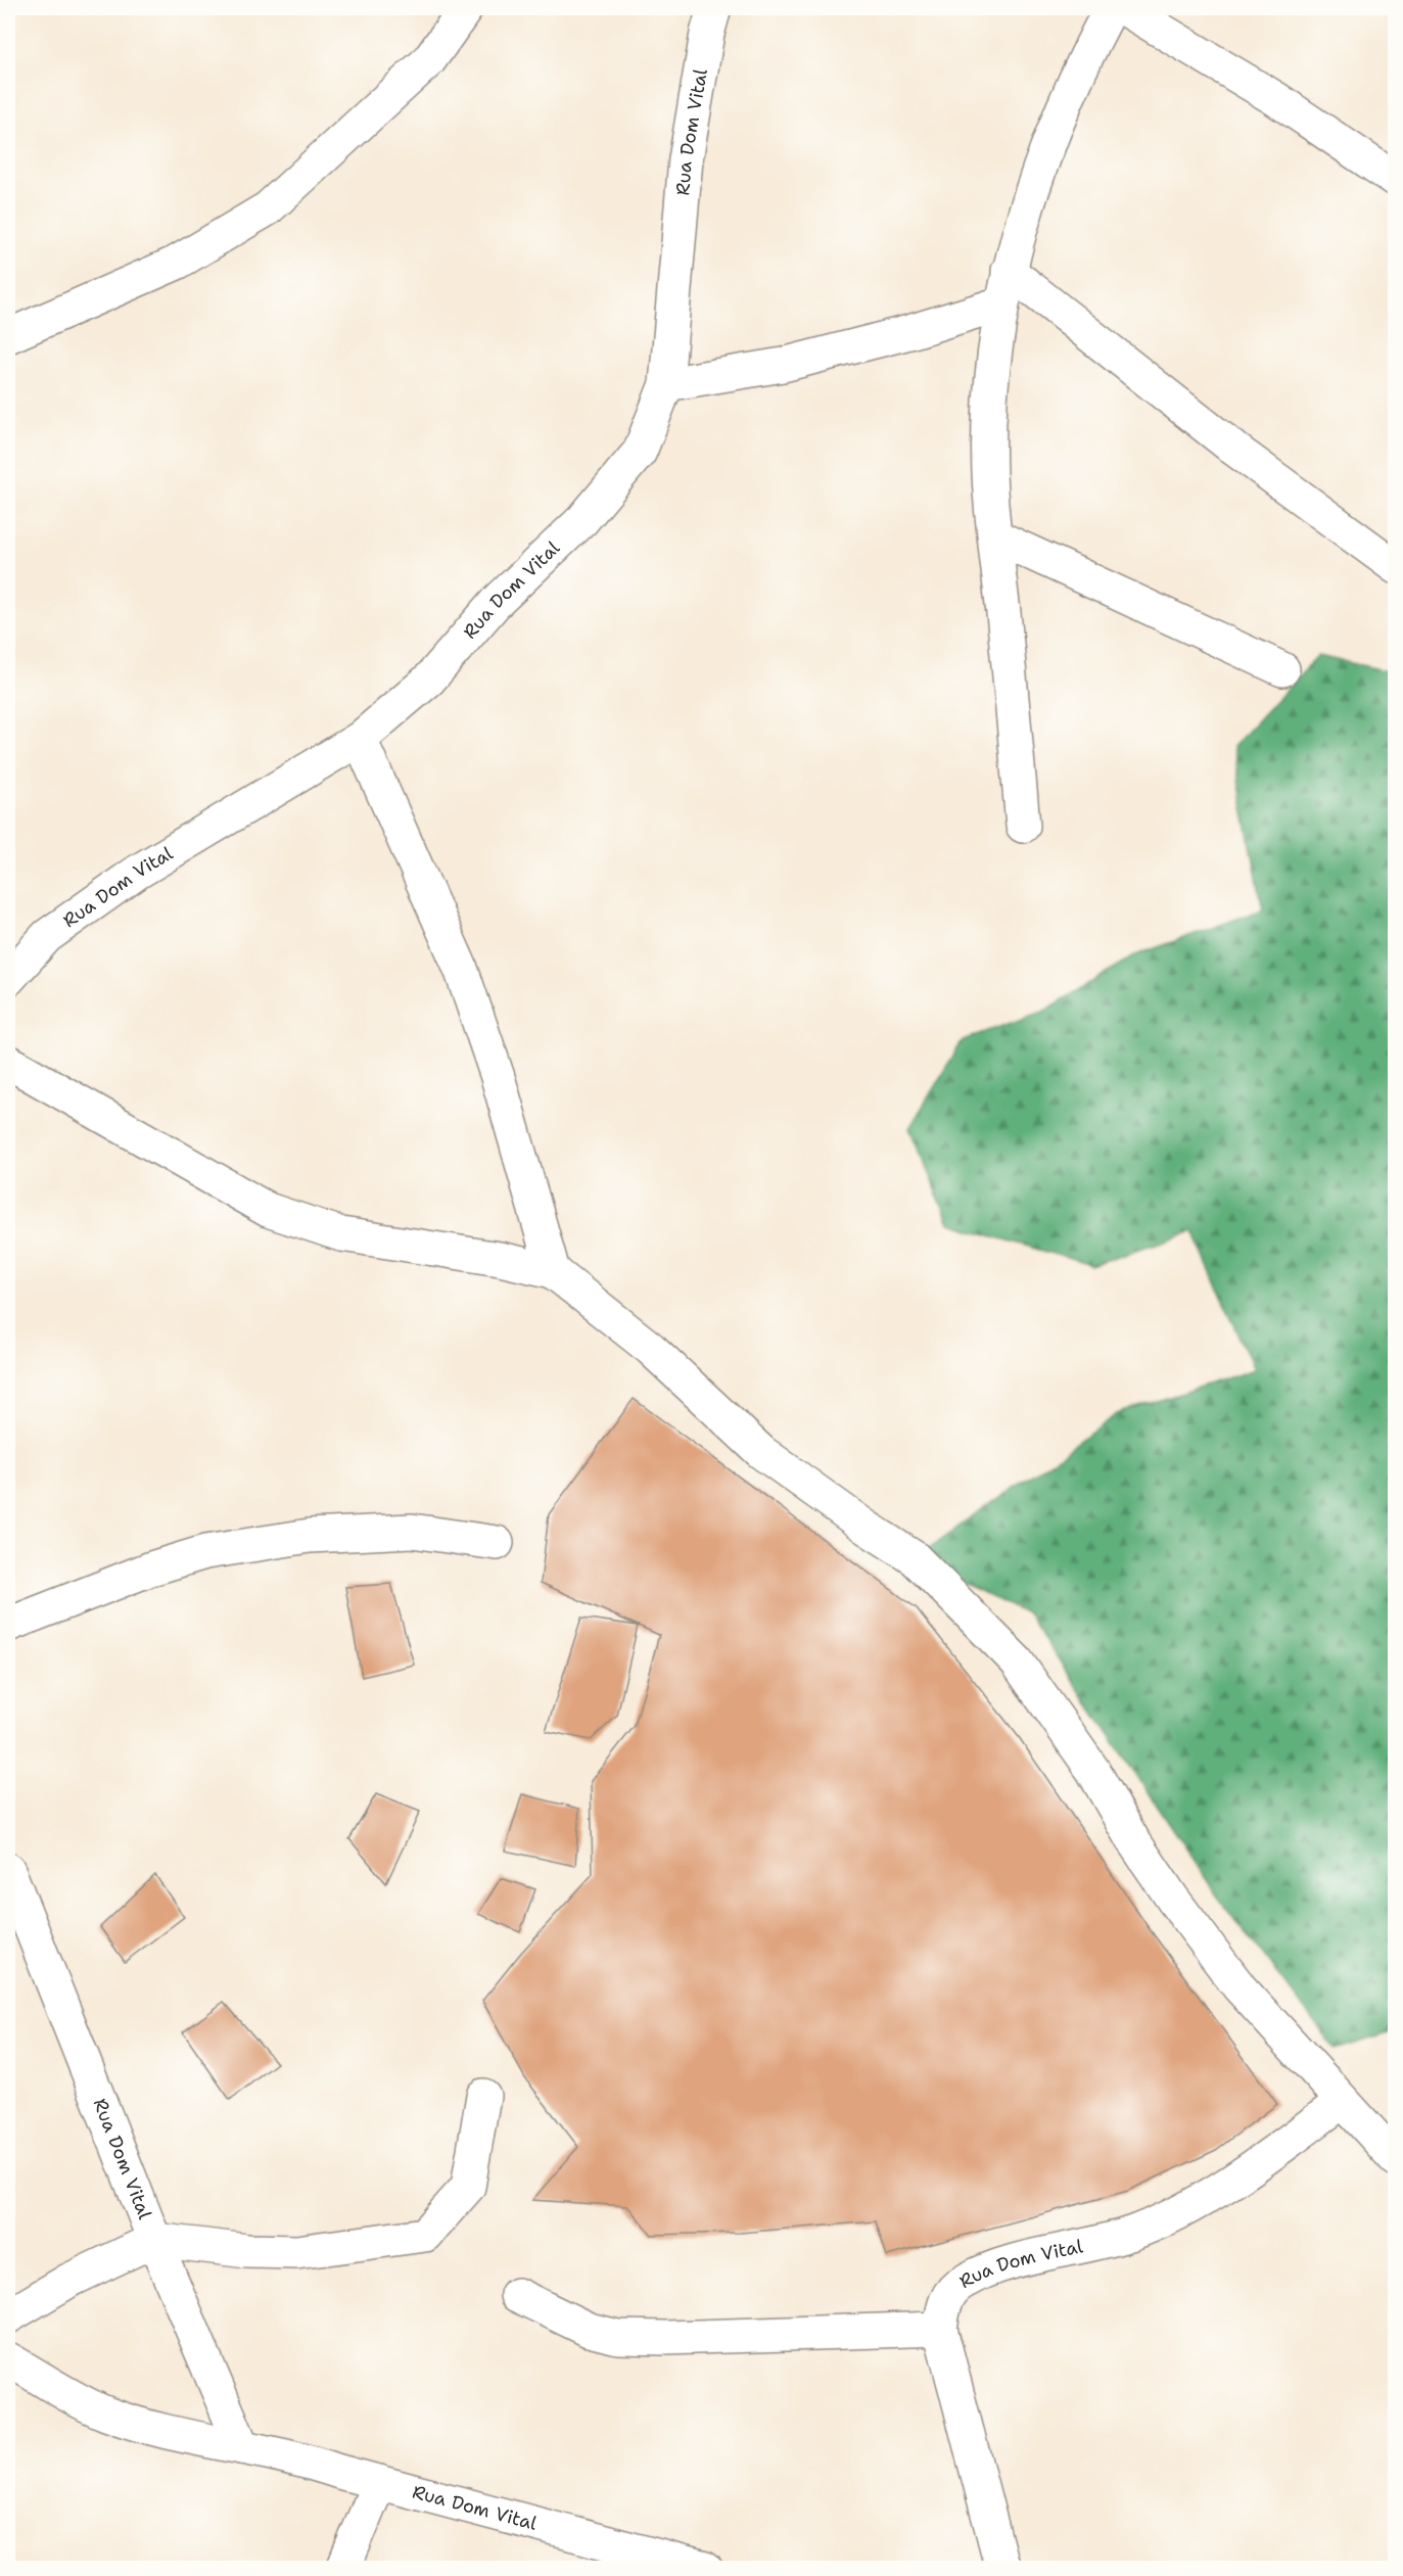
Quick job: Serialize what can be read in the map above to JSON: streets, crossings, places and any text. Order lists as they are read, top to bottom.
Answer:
{
  "streets": {
    "street": ["Rua Dom Vital"]
  }
}
